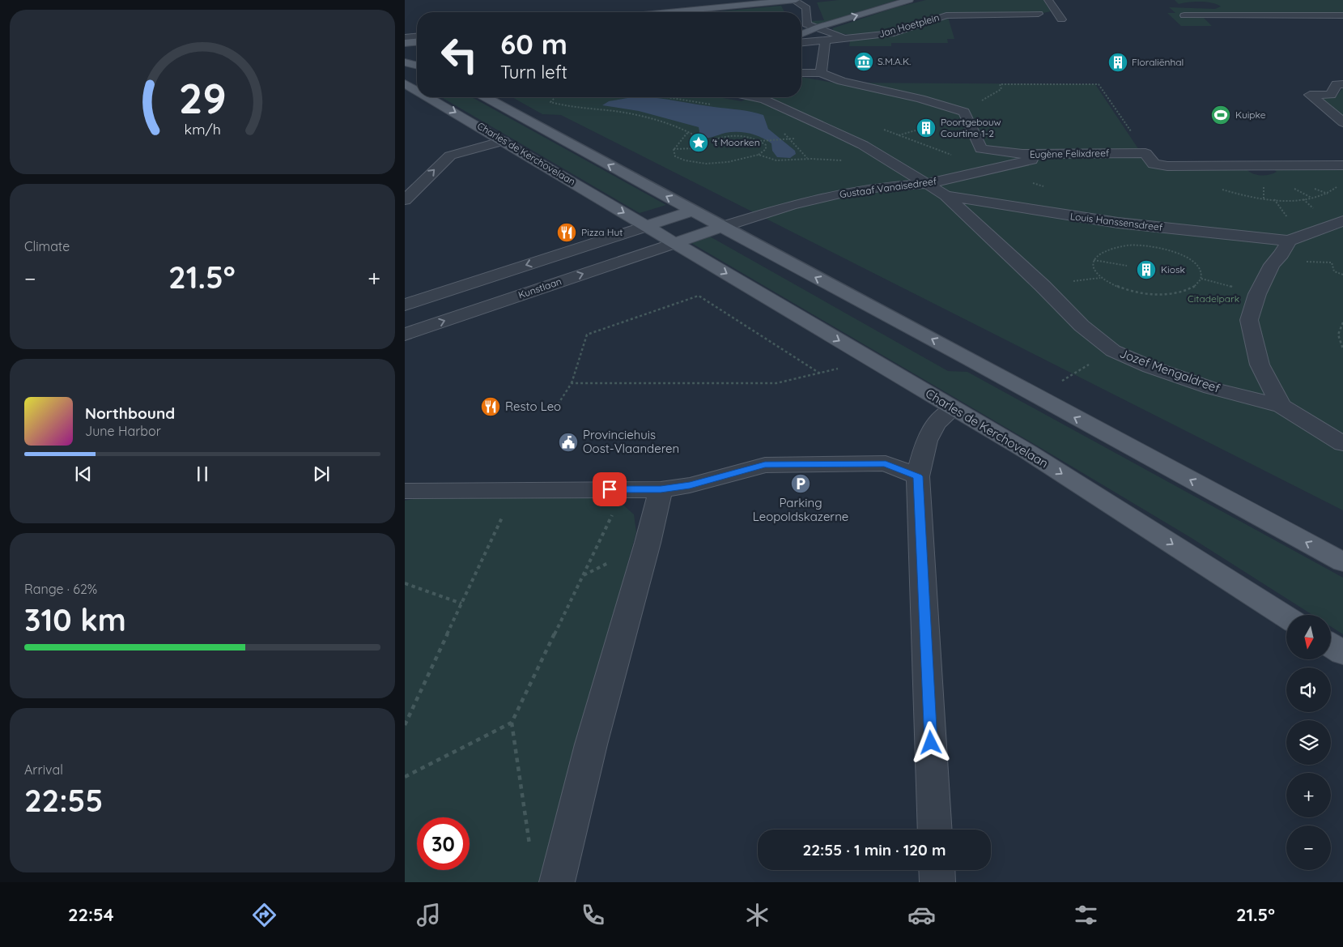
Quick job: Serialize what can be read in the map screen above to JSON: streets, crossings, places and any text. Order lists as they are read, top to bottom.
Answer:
{
  "streets": {
    "main road": ["Charles de Kerchovelaan"],
    "street": [
      "Jan Hoetplein",
      "Eugène Felixdreef",
      "Gustaaf Vanaisedreef",
      "Louis Hanssensdreef",
      "Kunstlaan",
      "Jozef Mengaldreef"
    ]
  },
  "crossings": [
    ["Charles de Kerchovelaan", "Kunstlaan"],
    ["Eugène Felixdreef", "Gustaaf Vanaisedreef"],
    ["Gustaaf Vanaisedreef", "Jozef Mengaldreef"],
    ["Louis Hanssensdreef", "Jozef Mengaldreef"]
  ],
  "parks": ["Citadelpark"],
  "places": {
    "museum": ["S.M.A.K."],
    "building": ["Floraliënhal", "Poortgebouw Courtine 1-2", "Kiosk"],
    "sports": ["Kuipke"],
    "place": ["'t Moorken"],
    "restaurant": ["Pizza Hut", "Resto Leo"],
    "public building": ["Provinciehuis Oost-Vlaanderen"],
    "parking": ["Parking Leopoldskazerne"]
  },
  "north": "bottom",
  "page": {
    "turn": ["60 m", "Turn left"],
    "tile": [
      "Climate",
      ["Range · 62%", "310 km"],
      ["Arrival", "22:55"]
    ],
    "heat": ["−", "21.5°", "+"],
    "song": ["Northbound", "June Harbor"],
    "map_buttons": ["+", "−"],
    "limit": "30",
    "trip": "22:55 · 1 min · 120 m",
    "tabs": ["22:54", "21.5°"],
    "gauge": ["29", "km/h"]
  }
}
